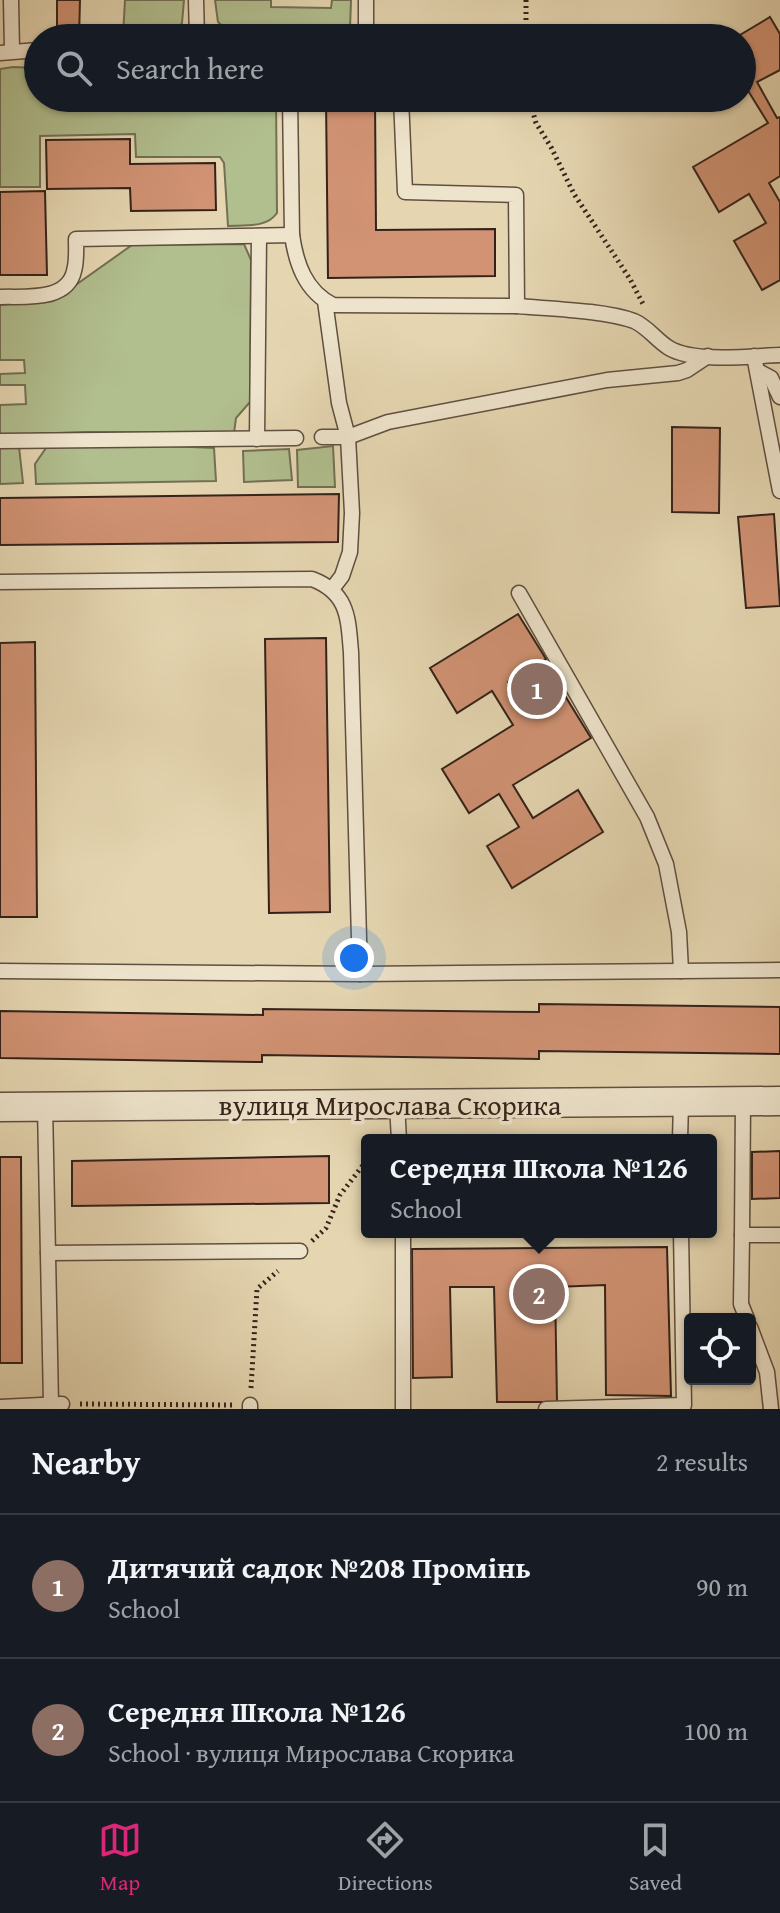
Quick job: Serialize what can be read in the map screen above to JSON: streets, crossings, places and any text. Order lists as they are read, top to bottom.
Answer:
{
  "streets": {
    "street": ["вулиця Мирослава Скорика"]
  },
  "page": {
    "search": "Search here",
    "pins": ["1", "2"],
    "popup": ["Середня Школа №126", "School"],
    "heading": ["Nearby", "2 results"],
    "list": [
      {
        "mark": "1",
        "name": "Дитячий садок №208 Промінь",
        "note": "School",
        "value": "90 m"
      },
      {
        "mark": "2",
        "name": "Середня Школа №126",
        "note": "School · вулиця Мирослава Скорика",
        "value": "100 m"
      }
    ],
    "nav": ["Map", "Directions", "Saved"]
  }
}
